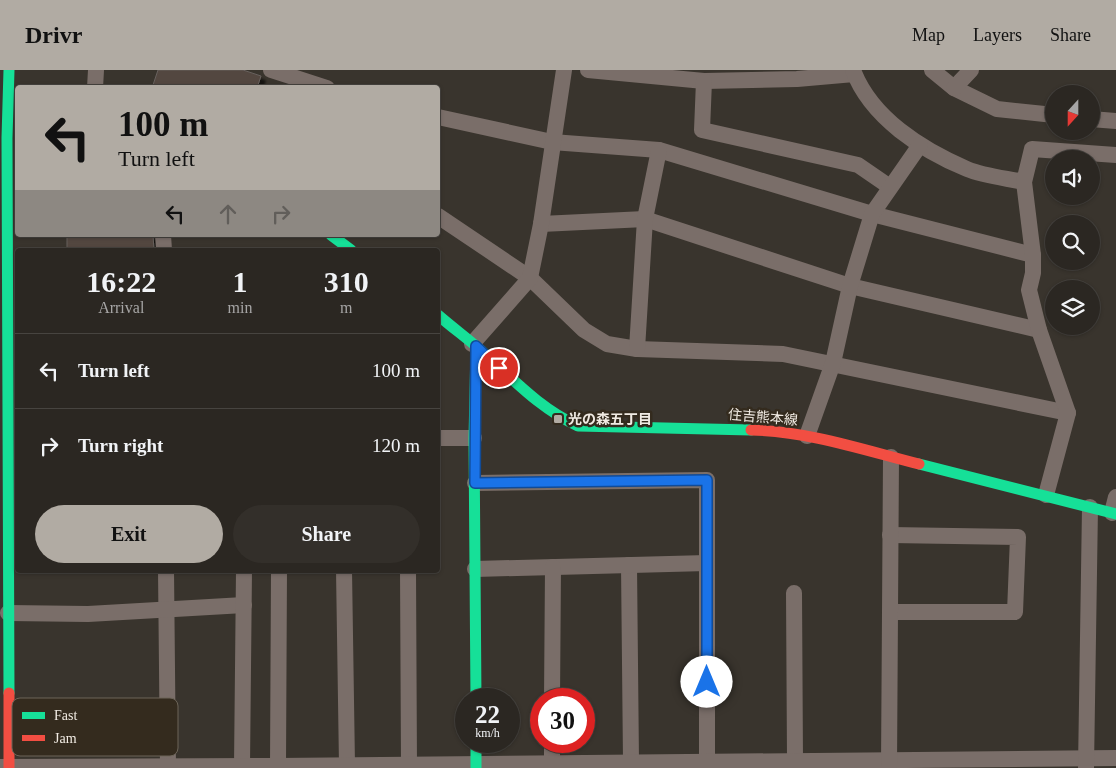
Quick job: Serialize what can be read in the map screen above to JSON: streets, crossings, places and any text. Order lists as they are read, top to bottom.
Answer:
{
  "streets": {
    "main road": ["住吉熊本線"]
  },
  "places": {
    "transit": ["光の森五丁目"]
  },
  "legend": ["Fast", "Jam"],
  "north": "bottom",
  "page": {
    "header": "Drivr",
    "nav": ["Map", "Layers", "Share"],
    "turn": ["100 m", "Turn left"],
    "eta": [
      "16:22",
      "Arrival",
      "1",
      "min",
      "310",
      "m"
    ],
    "list": [
      {
        "name": "Turn left",
        "value": "100 m"
      },
      {
        "name": "Turn right",
        "value": "120 m"
      }
    ],
    "buttons": ["Exit", "Share"],
    "speed": "22 km/h",
    "limit": "30"
  }
}
